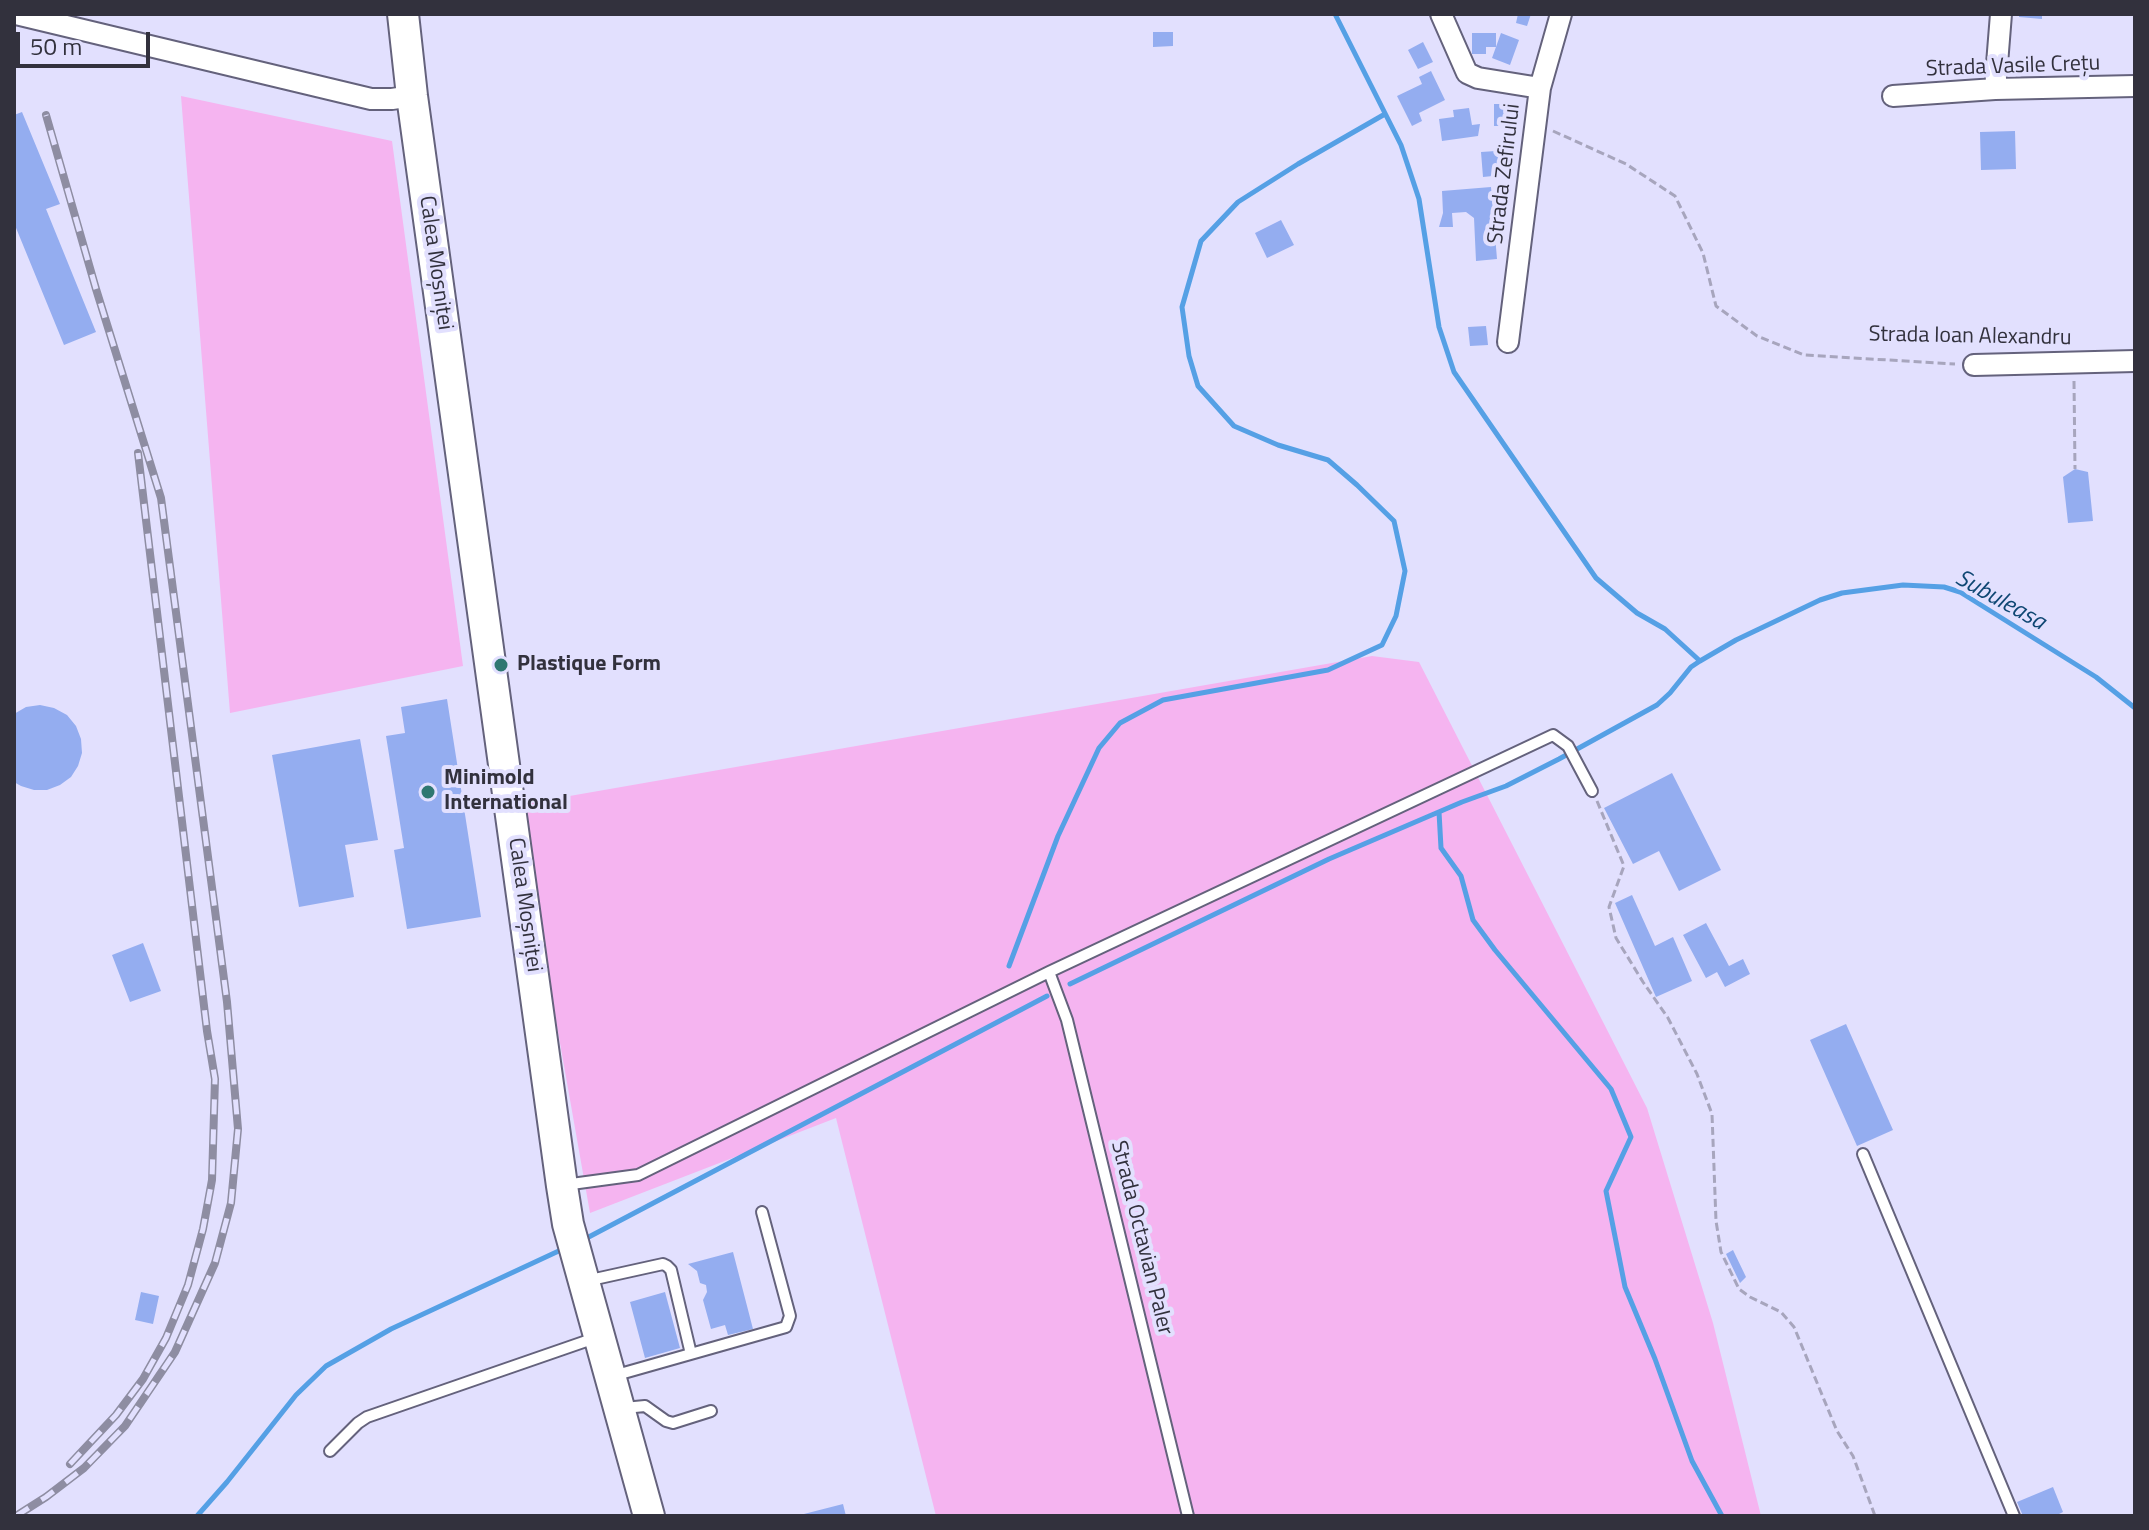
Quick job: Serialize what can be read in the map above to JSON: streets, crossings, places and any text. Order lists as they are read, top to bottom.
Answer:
{
  "streets": {
    "street": [
      "Strada Vasile Crețu",
      "Strada Zefirului",
      "Calea Moșniței",
      "Strada Ioan Alexandru"
    ],
    "lane": ["Strada Octavian Paler"]
  },
  "crossings": [
    ["Strada Zefirului", "Strada Ioan Alexandru"]
  ],
  "water": ["Subuleasa"],
  "places": ["Plastique Form", "Minimold International"],
  "scale_bar": "50 m"
}
